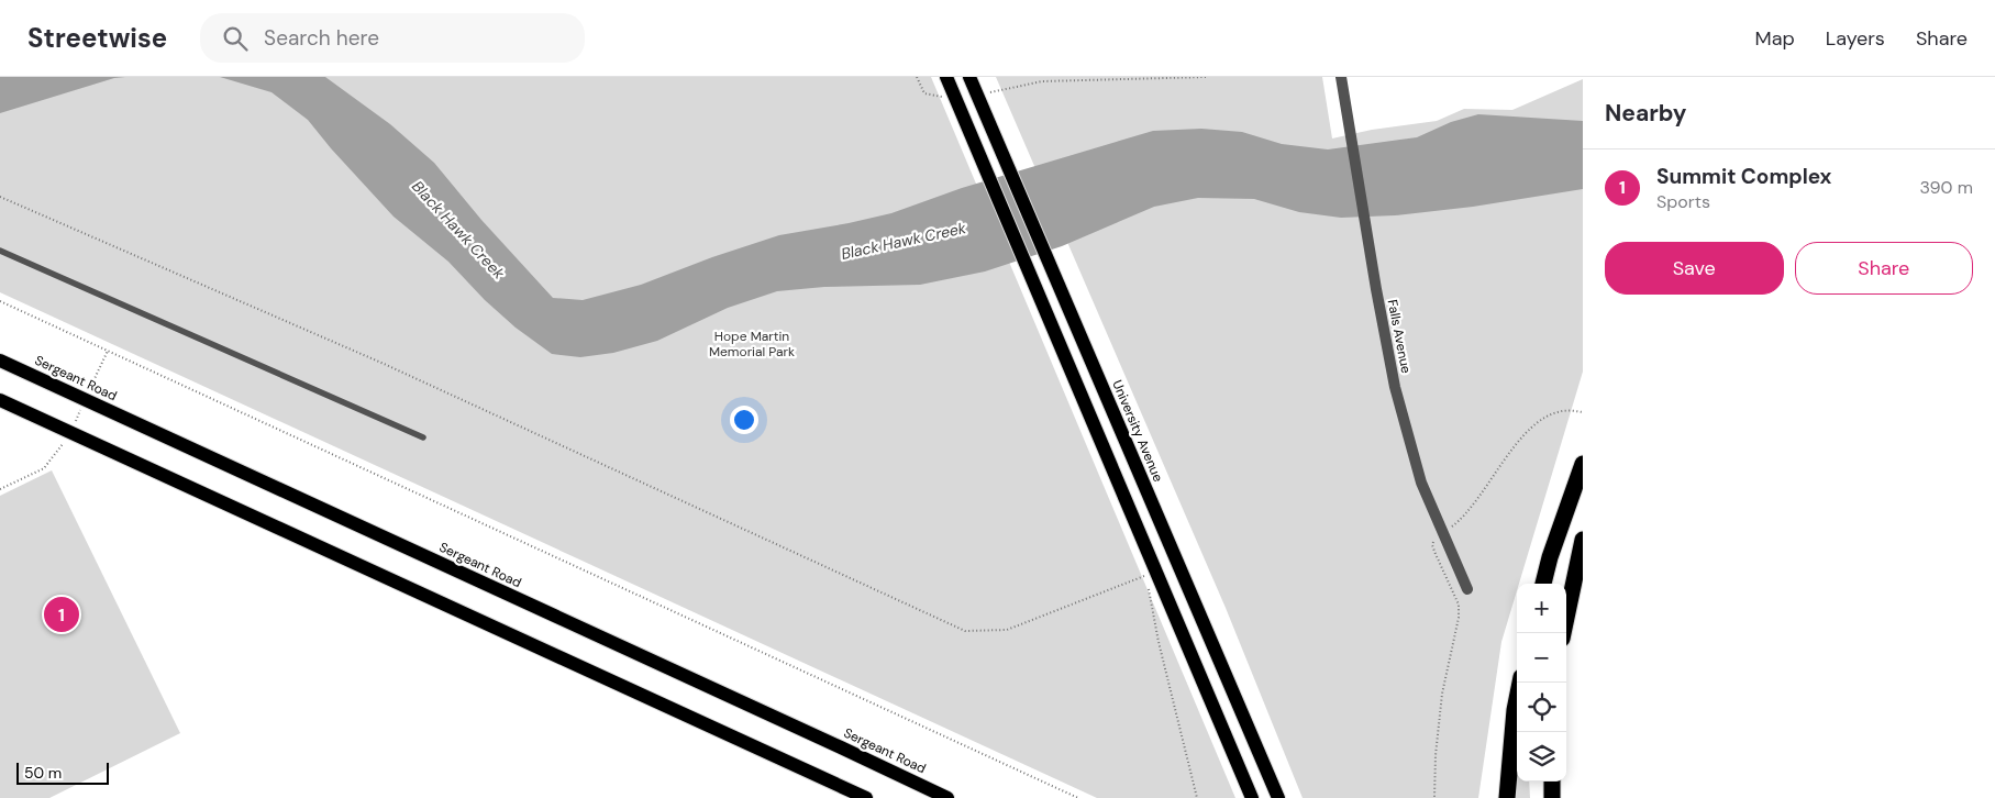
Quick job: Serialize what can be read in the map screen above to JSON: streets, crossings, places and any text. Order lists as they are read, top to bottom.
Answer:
{
  "streets": {
    "main road": ["Sergeant Road", "University Avenue"],
    "street": ["Falls Avenue"]
  },
  "water": ["Black Hawk Creek"],
  "parks": ["Hope Martin Memorial Park"],
  "scale_bar": "50 m",
  "page": {
    "header": "Streetwise",
    "search": "Search here",
    "nav": ["Map", "Layers", "Share"],
    "heading": "Nearby",
    "list": [
      {
        "mark": "1",
        "name": "Summit Complex",
        "note": "Sports",
        "value": "390 m"
      }
    ],
    "buttons": ["Save", "Share"],
    "map_buttons": ["+", "−"],
    "pins": "1",
    "scale": "50 m"
  }
}
